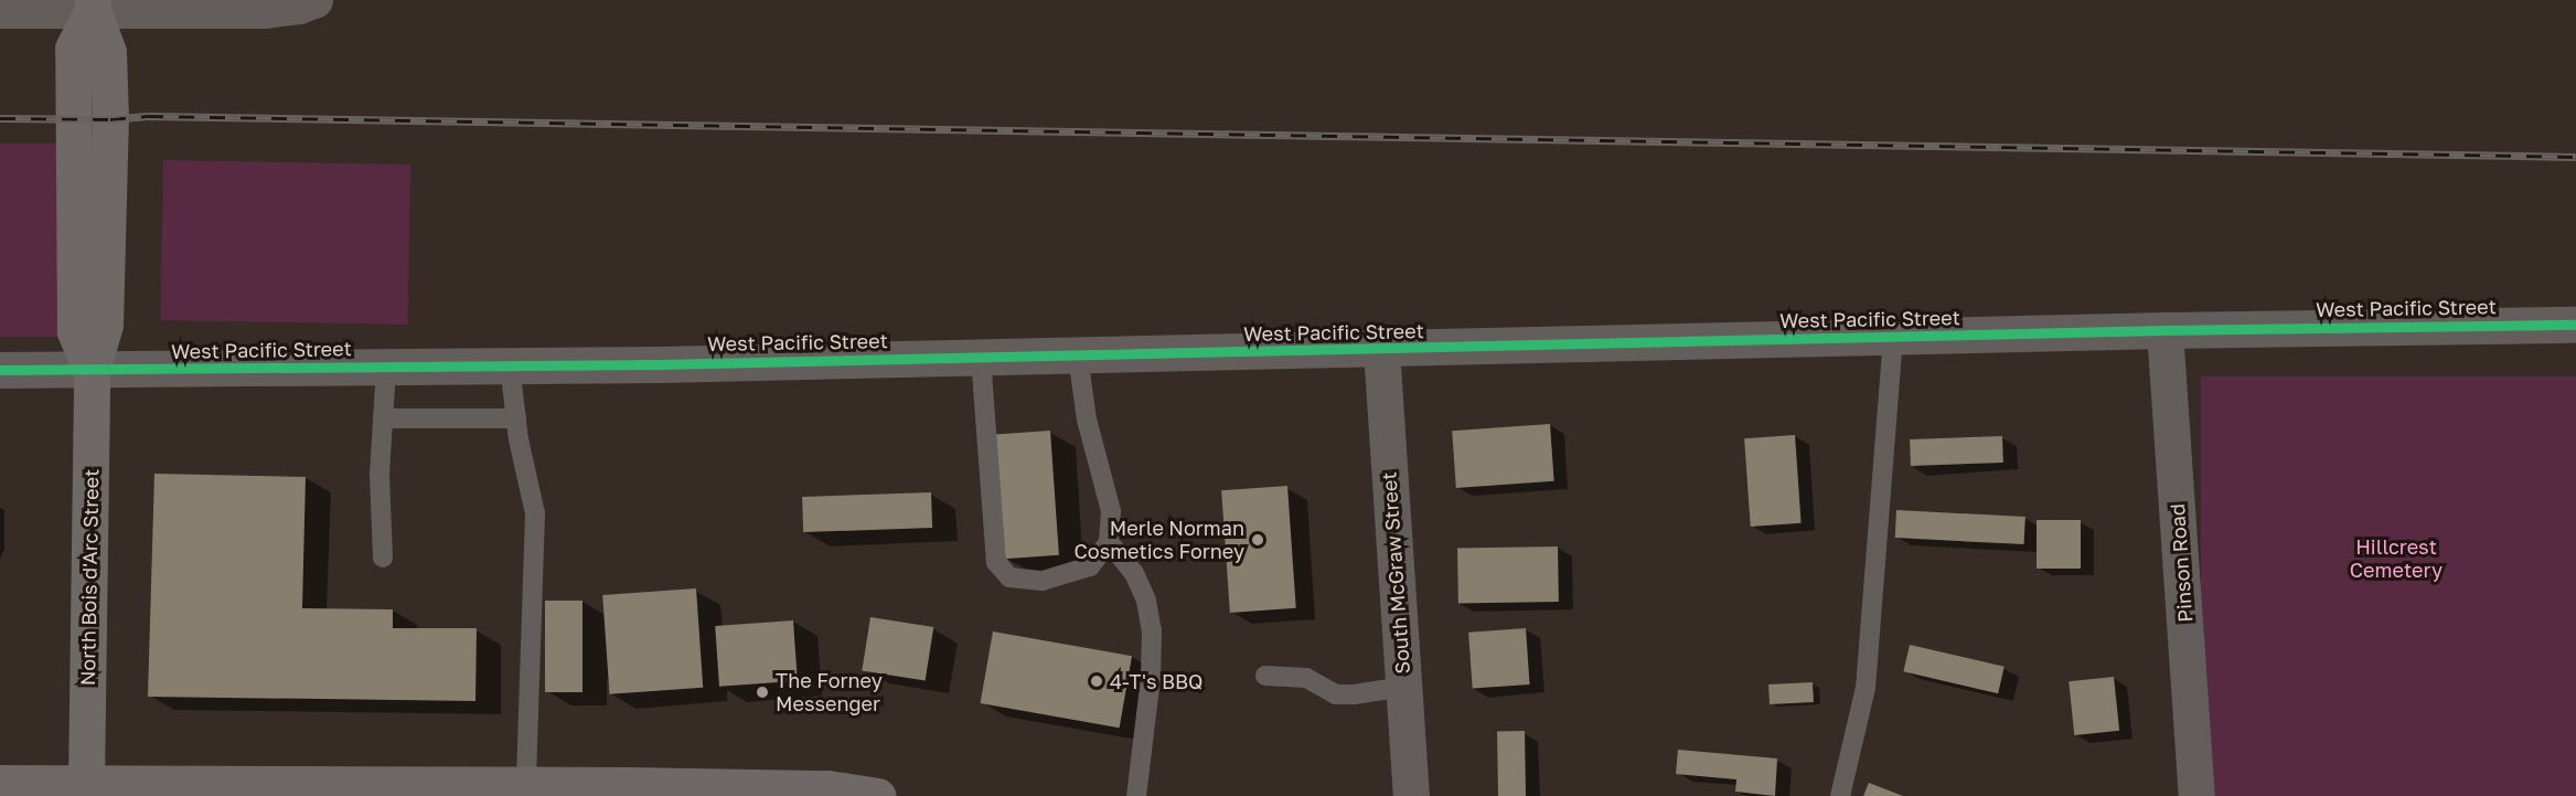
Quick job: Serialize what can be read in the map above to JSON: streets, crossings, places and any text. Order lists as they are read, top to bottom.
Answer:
{
  "streets": {
    "main road": ["North Bois d'Arc Street"],
    "street": ["West Pacific Street", "Pinson Road", "South McGraw Street"]
  },
  "crossings": [
    ["West Pacific Street", "Pinson Road"],
    ["West Pacific Street", "South McGraw Street"],
    ["West Pacific Street", "North Bois d'Arc Street"]
  ],
  "parks": ["Hillcrest Cemetery"],
  "places": ["Merle Norman Cosmetics Forney", "4-T's BBQ", "The Forney Messenger"]
}
